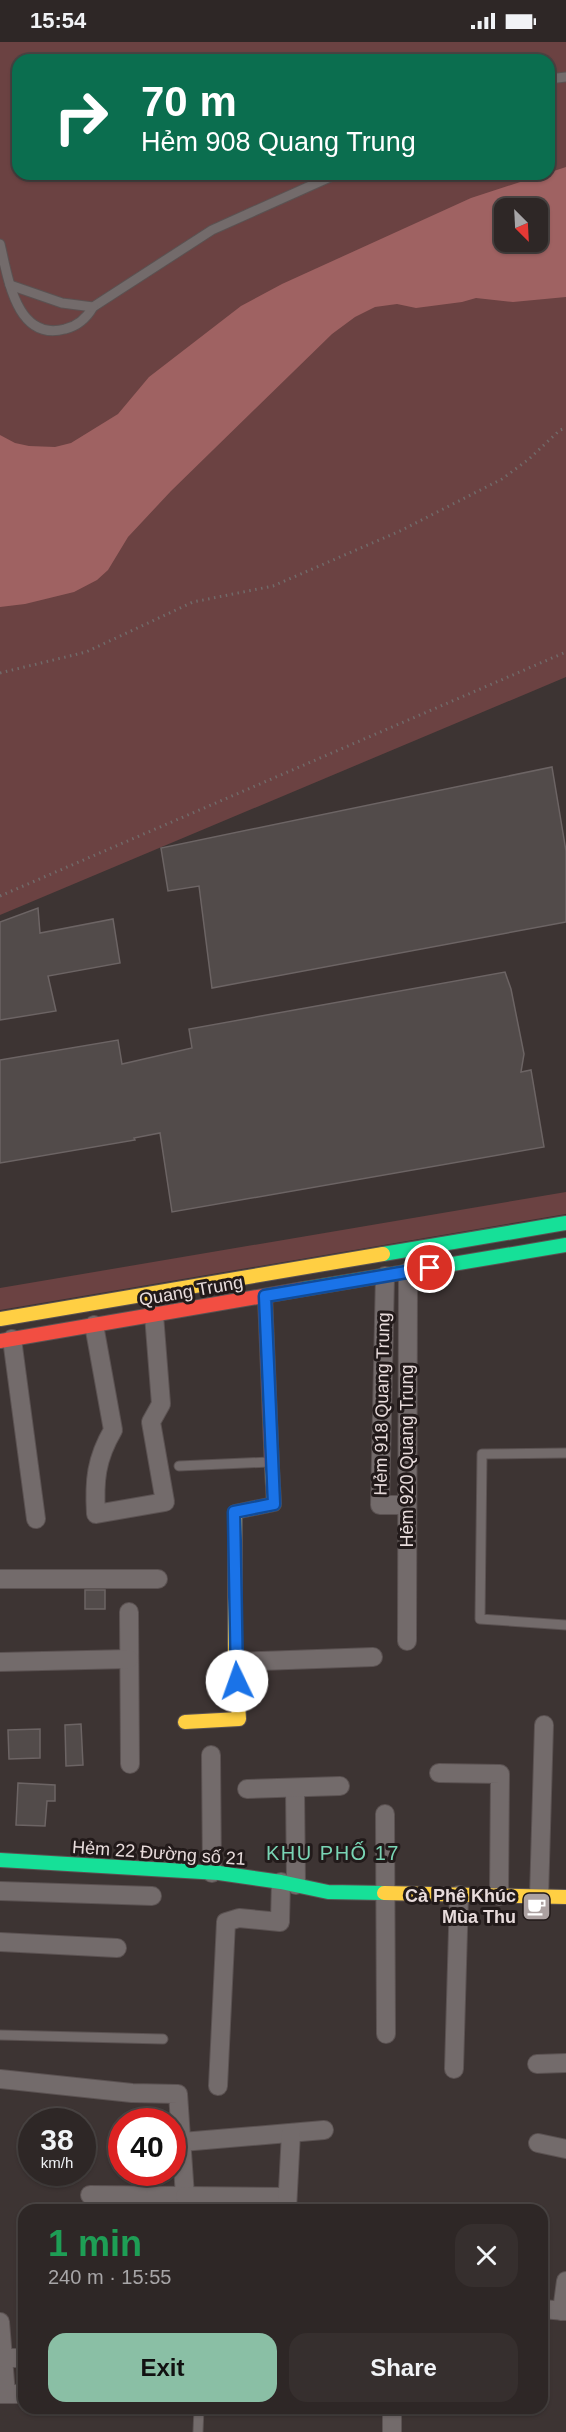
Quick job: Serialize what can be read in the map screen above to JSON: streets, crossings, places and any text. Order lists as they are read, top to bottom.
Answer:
{
  "streets": {
    "main road": ["Quang Trung", "Hẻm 22 Đường số 21"],
    "street": ["Hẻm 918 Quang Trung", "Hẻm 920 Quang Trung"]
  },
  "crossings": [
    ["Quang Trung", "Hẻm 918 Quang Trung"],
    ["Quang Trung", "Hẻm 920 Quang Trung"],
    ["Hẻm 918 Quang Trung", "Hẻm 920 Quang Trung"]
  ],
  "districts": ["KHU PHỐ 17"],
  "places": {
    "cafe": ["Cà Phê Khúc Mùa Thu"]
  },
  "north": "bottom right",
  "page": {
    "status": "15:54",
    "turn": ["70 m", "Hẻm 908 Quang Trung"],
    "speed": "38 km/h",
    "limit": "40",
    "heading": ["1 min", "240 m · 15:55"],
    "buttons": ["Exit", "Share"]
  }
}
